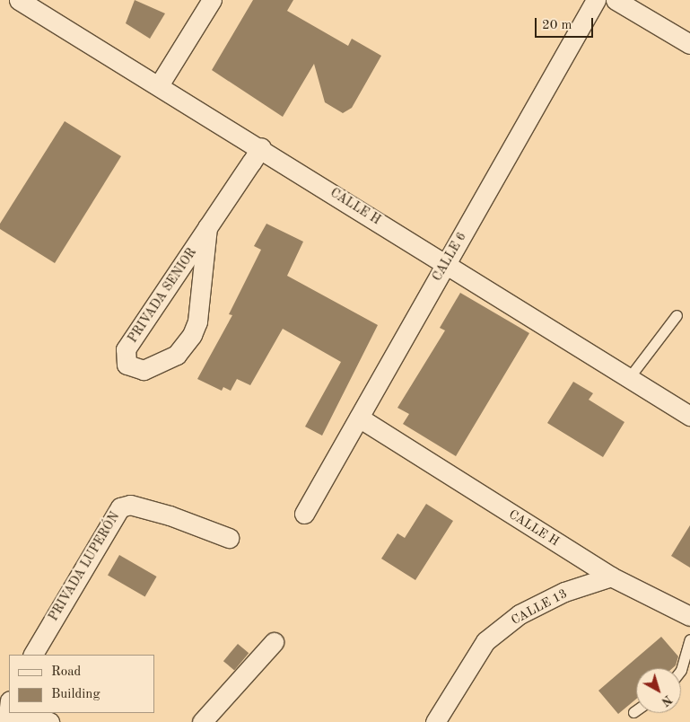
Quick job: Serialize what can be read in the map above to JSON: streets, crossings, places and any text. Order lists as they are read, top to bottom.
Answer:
{
  "streets": {
    "street": [
      "CALLE H",
      "CALLE 6",
      "PRIVADA SENIOR",
      "PRIVADA LUPERÓN",
      "CALLE 13"
    ]
  },
  "crossings": [
    ["CALLE H", "CALLE 6"],
    ["CALLE H", "PRIVADA SENIOR"],
    ["CALLE H", "CALLE 13"]
  ],
  "legend": ["Road", "Building"],
  "scale_bar": "20 m",
  "north": "bottom right"
}
